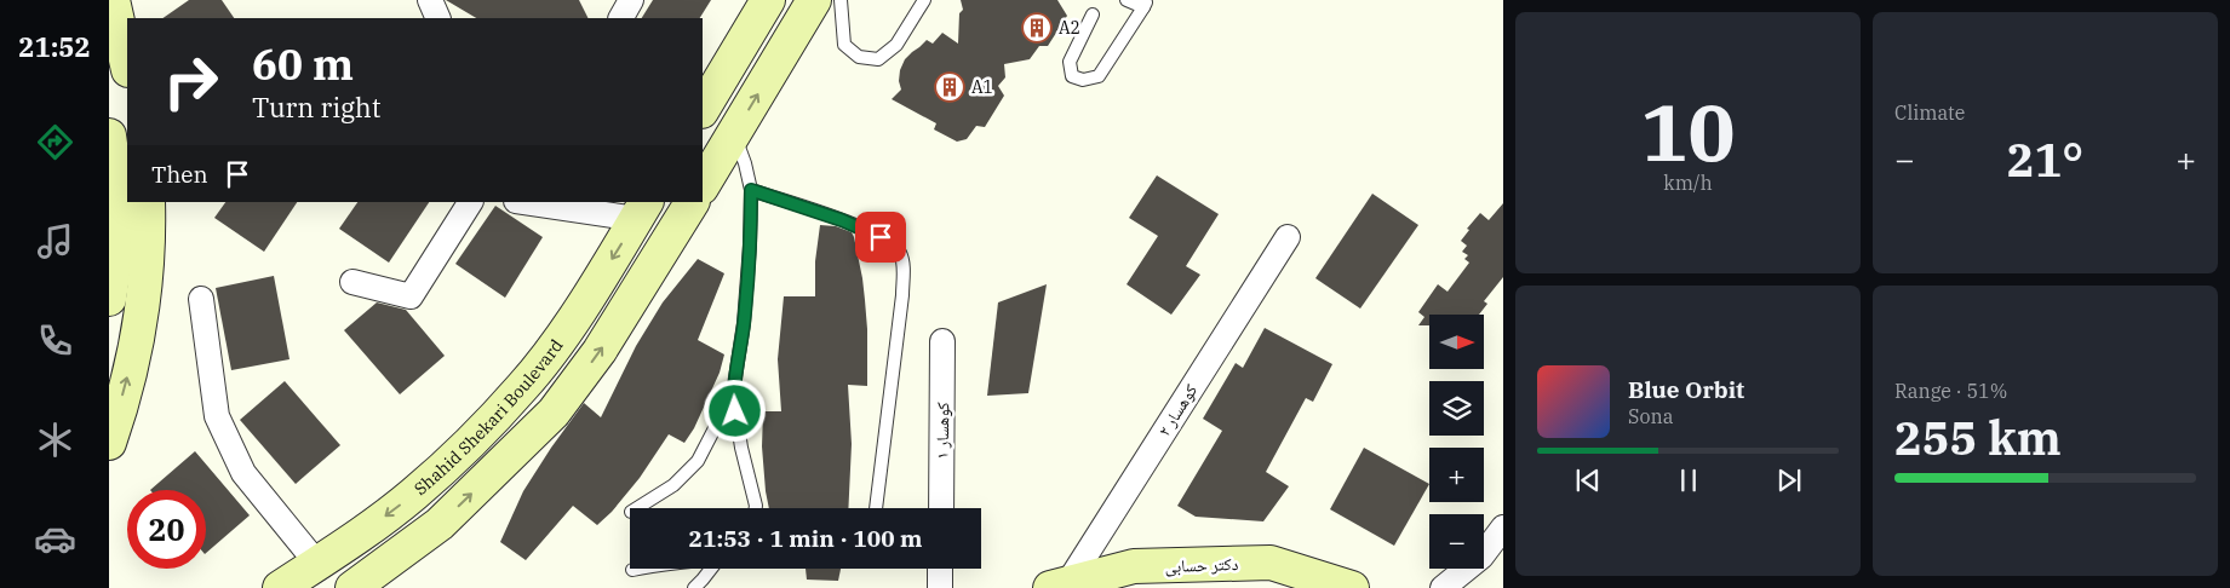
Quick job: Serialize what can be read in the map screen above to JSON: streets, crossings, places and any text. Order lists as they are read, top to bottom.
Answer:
{
  "streets": {
    "main road": ["Shahid Shekari Boulevard", "دکتر حسابی"],
    "street": ["کوهسار ۲", "کوهسار ۱"]
  },
  "crossings": [
    ["کوهسار ۲", "دکتر حسابی"]
  ],
  "places": {
    "building": ["A2", "A1"]
  },
  "north": "right",
  "page": {
    "tabs": "21:52",
    "tile": [
      ["10", "km/h"],
      "Climate",
      ["Range · 51%", "255 km"]
    ],
    "turn": ["60 m", "Turn right"],
    "heat": ["−", "21°", "+"],
    "then": "Then",
    "map_buttons": ["+", "−"],
    "song": ["Blue Orbit", "Sona"],
    "limit": "20",
    "trip": "21:53 · 1 min · 100 m"
  }
}
